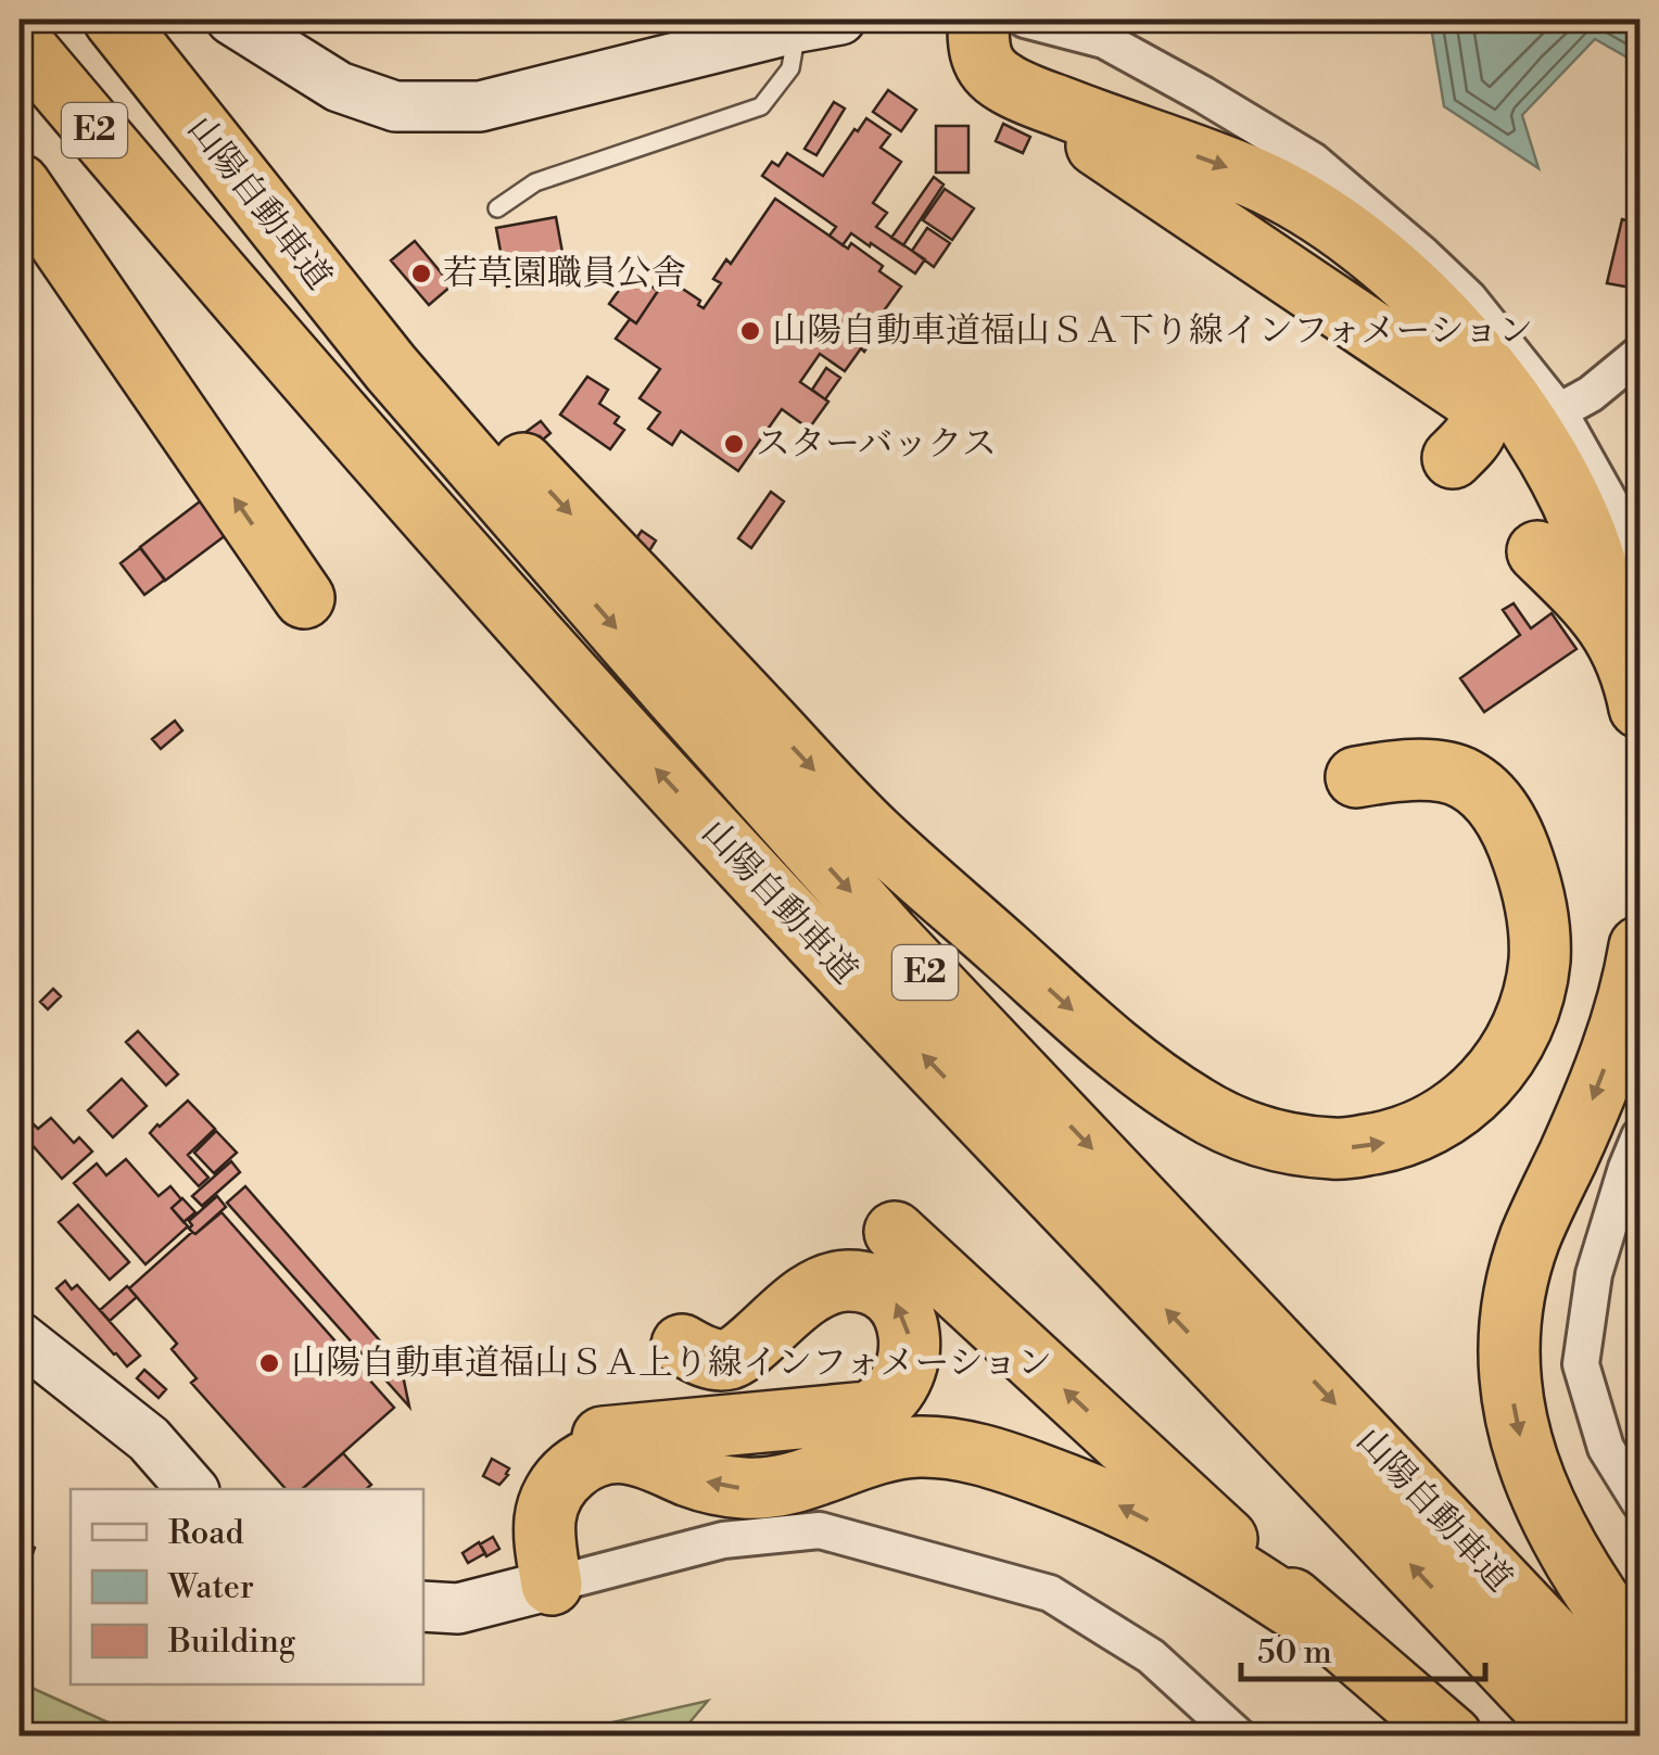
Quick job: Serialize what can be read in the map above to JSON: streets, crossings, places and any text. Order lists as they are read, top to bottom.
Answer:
{
  "streets": {
    "highway": ["E2", "山陽自動車道"]
  },
  "places": [
    "若草園職員公舎",
    "山陽自動車道福山ＳＡ下り線インフォメーション",
    "スターバックス",
    "山陽自動車道福山ＳＡ上り線インフォメーション"
  ],
  "legend": ["Road", "Water", "Building"],
  "scale_bar": "50 m"
}
